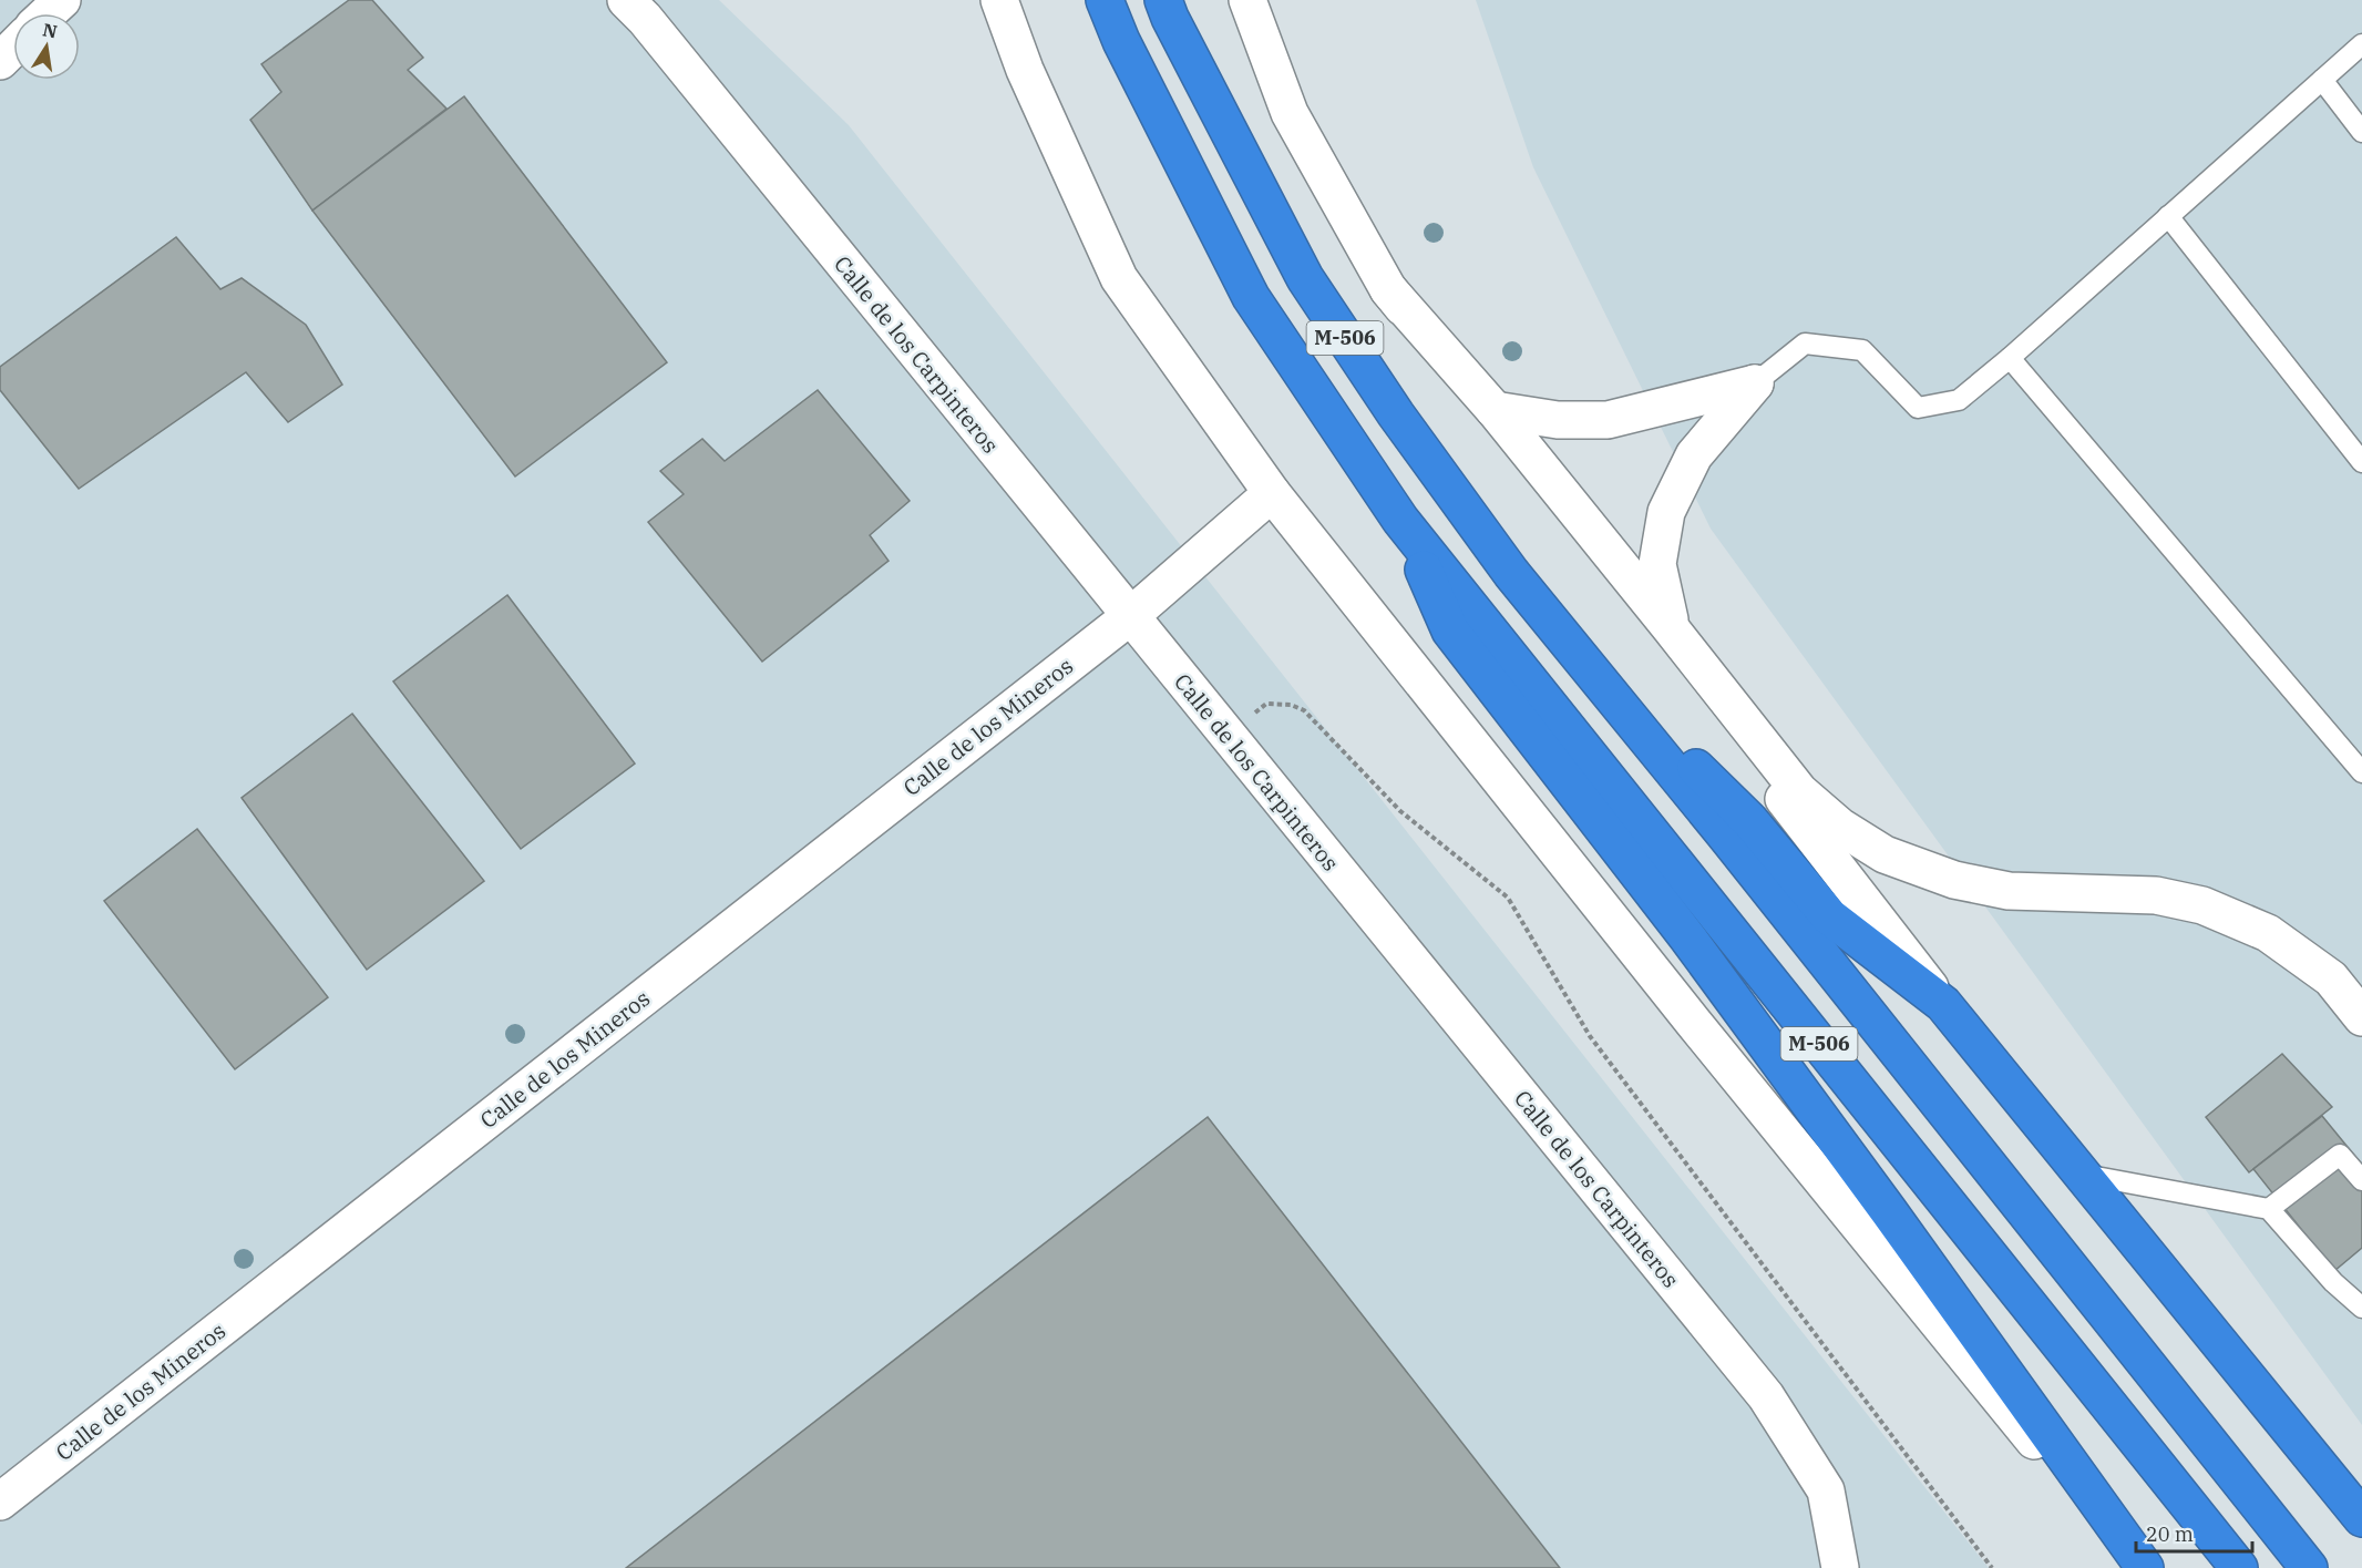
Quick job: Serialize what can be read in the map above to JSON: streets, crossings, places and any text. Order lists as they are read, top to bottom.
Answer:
{
  "streets": {
    "highway": ["M-506"],
    "street": ["Calle de los Carpinteros", "Calle de los Mineros"]
  },
  "crossings": [
    ["Calle de los Carpinteros", "Calle de los Mineros"]
  ],
  "scale_bar": "20 m",
  "north": "top"
}
